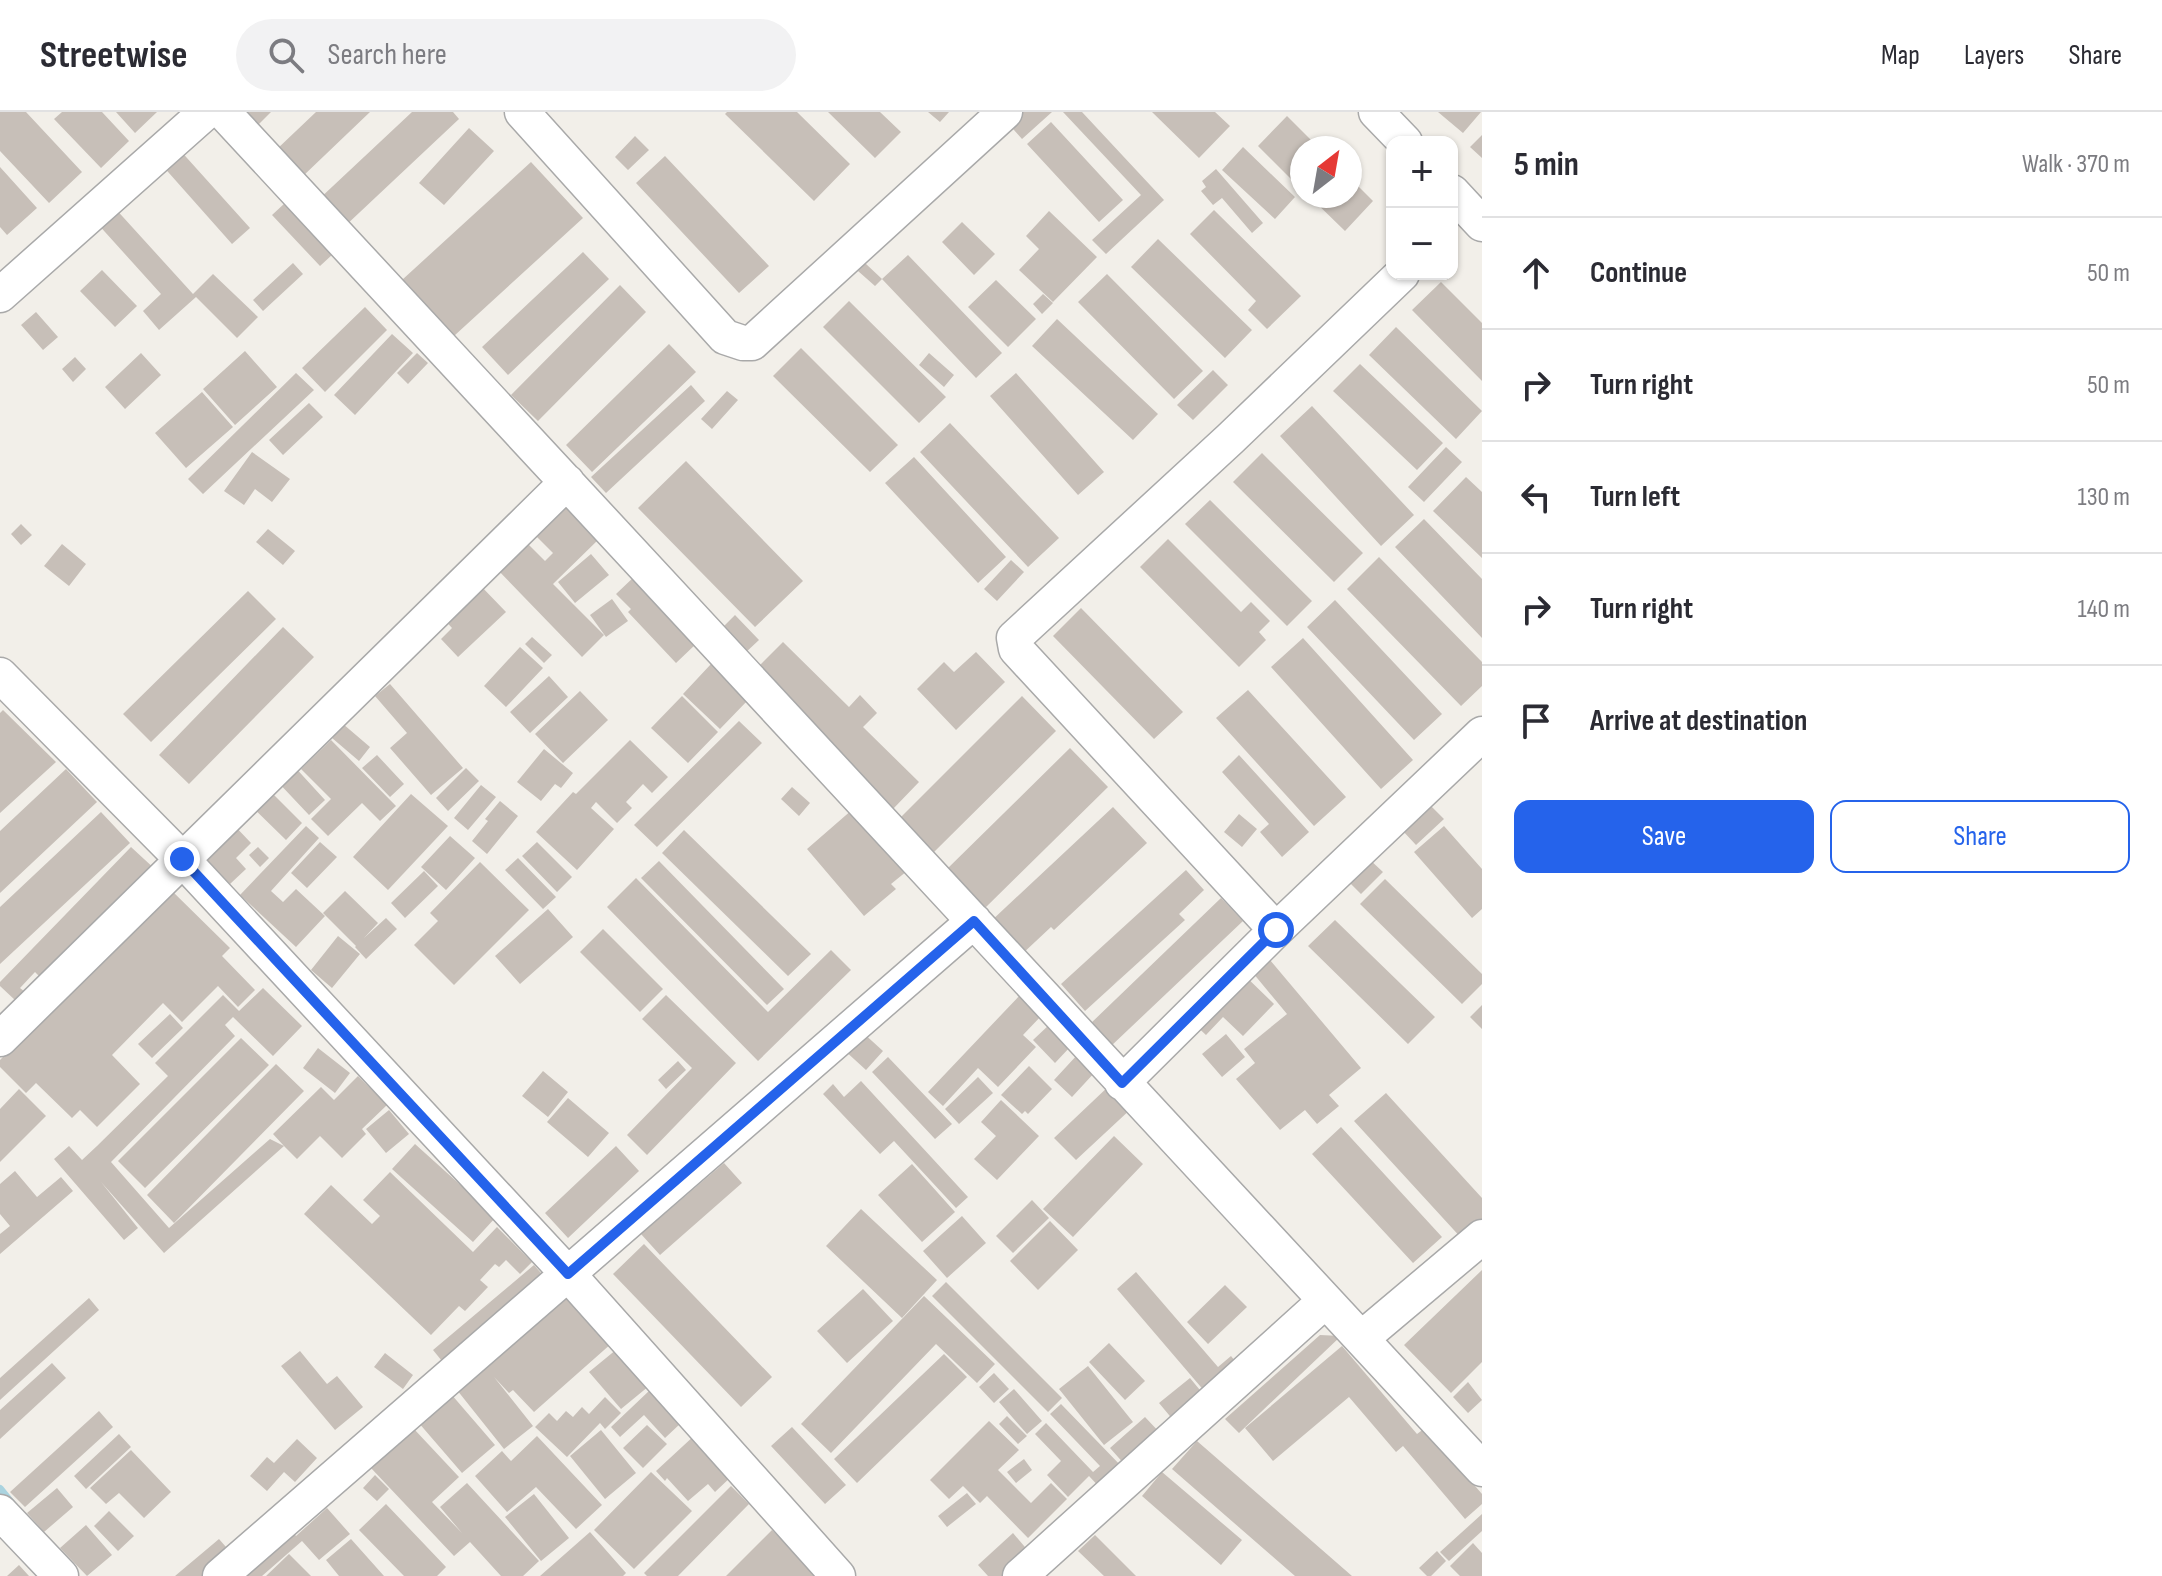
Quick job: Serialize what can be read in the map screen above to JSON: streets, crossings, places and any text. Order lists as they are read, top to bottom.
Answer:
{
  "north": "top right",
  "page": {
    "header": "Streetwise",
    "search": "Search here",
    "nav": ["Map", "Layers", "Share"],
    "heading": ["5 min", "Walk · 370 m"],
    "map_buttons": ["+", "−"],
    "list": [
      ["Continue", "50 m"],
      ["Turn right", "50 m"],
      ["Turn left", "130 m"],
      ["Turn right", "140 m"],
      "Arrive at destination"
    ],
    "buttons": ["Save", "Share"]
  }
}
